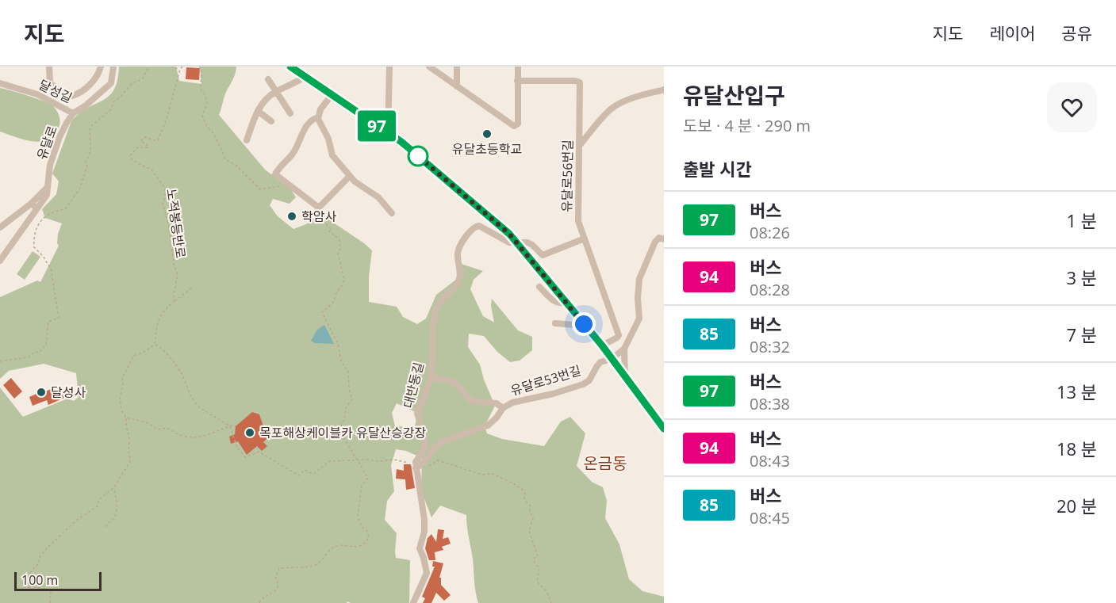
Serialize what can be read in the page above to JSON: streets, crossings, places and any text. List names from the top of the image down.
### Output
{
  "streets": {
    "street": [
      "달성길",
      "유달로",
      "유달로56번길",
      "유달로53번길",
      "대반동길"
    ],
    "path": ["노적봉등반로"]
  },
  "crossings": [
    ["달성길", "유달로"],
    ["유달로53번길", "대반동길"]
  ],
  "districts": ["온금동"],
  "places": [
    "유달초등학교",
    "학암사",
    "달성사",
    "목포해상케이블카 유달산승강장"
  ],
  "lines": ["bus line 97"],
  "scale_bar": "100 m",
  "page": {
    "header": "지도",
    "nav": ["지도", "레이어", "공유"],
    "on_map": "97",
    "heading": [
      ["유달산입구", "도보 · 4 분 · 290 m"],
      "출발 시간"
    ],
    "list": [
      {
        "mark": "97",
        "name": "버스",
        "note": "08:26",
        "value": "1 분"
      },
      {
        "mark": "94",
        "name": "버스",
        "note": "08:28",
        "value": "3 분"
      },
      {
        "mark": "85",
        "name": "버스",
        "note": "08:32",
        "value": "7 분"
      },
      {
        "mark": "97",
        "name": "버스",
        "note": "08:38",
        "value": "13 분"
      },
      {
        "mark": "94",
        "name": "버스",
        "note": "08:43",
        "value": "18 분"
      },
      {
        "mark": "85",
        "name": "버스",
        "note": "08:45",
        "value": "20 분"
      }
    ],
    "scale": "100 m"
  }
}
